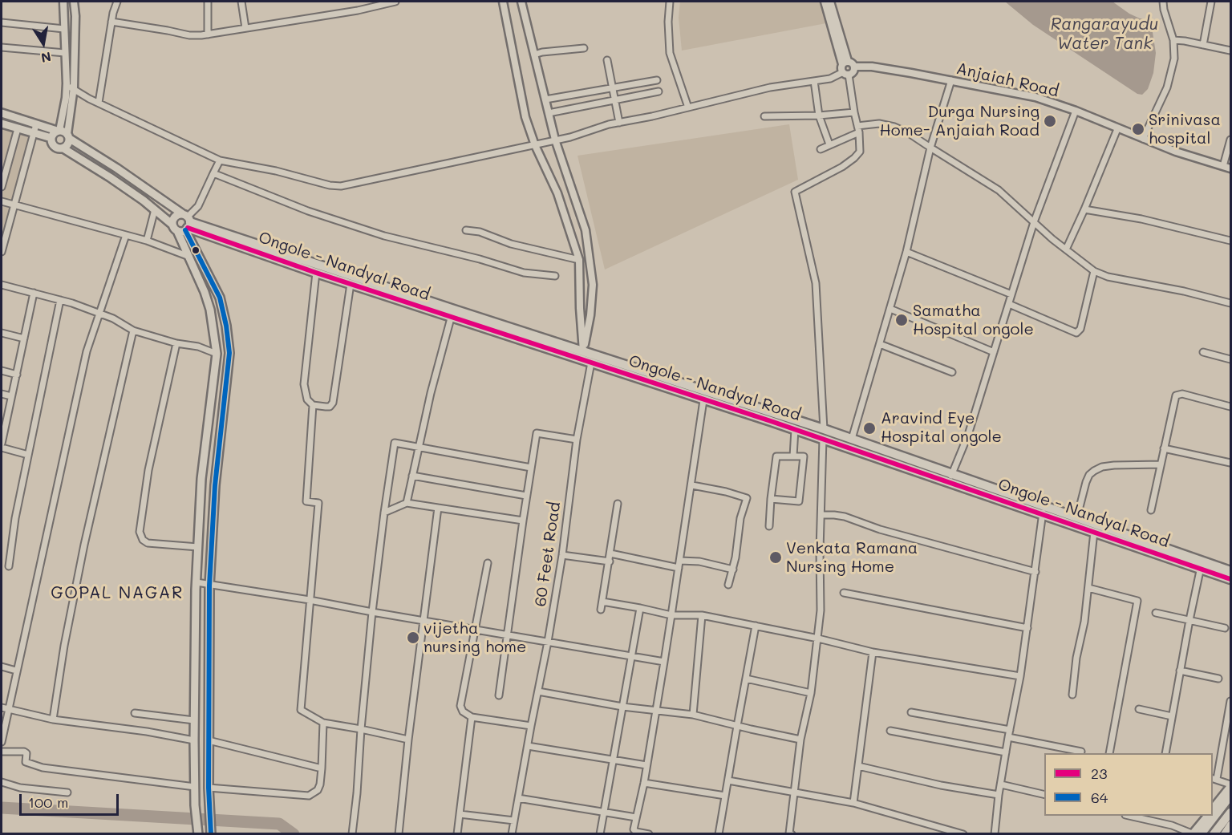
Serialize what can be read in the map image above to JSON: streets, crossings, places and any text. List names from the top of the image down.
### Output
{
  "streets": {
    "main road": ["Ongole - Nandyal Road"],
    "street": ["Anjaiah Road", "60 Feet Road"]
  },
  "crossings": [
    ["Ongole - Nandyal Road", "60 Feet Road"]
  ],
  "districts": ["GOPAL NAGAR"],
  "water": ["Rangarayudu Water Tank"],
  "places": [
    "Durga Nursing Home- Anjaiah Road",
    "Srinivasa hospital",
    "Samatha Hospital ongole",
    "Aravind Eye Hospital ongole",
    "Venkata Ramana Nursing Home",
    "vijetha nursing home"
  ],
  "lines": ["transit line 23", "transit line 64"],
  "legend": ["23", "64"],
  "scale_bar": "100 m",
  "north": "bottom"
}
